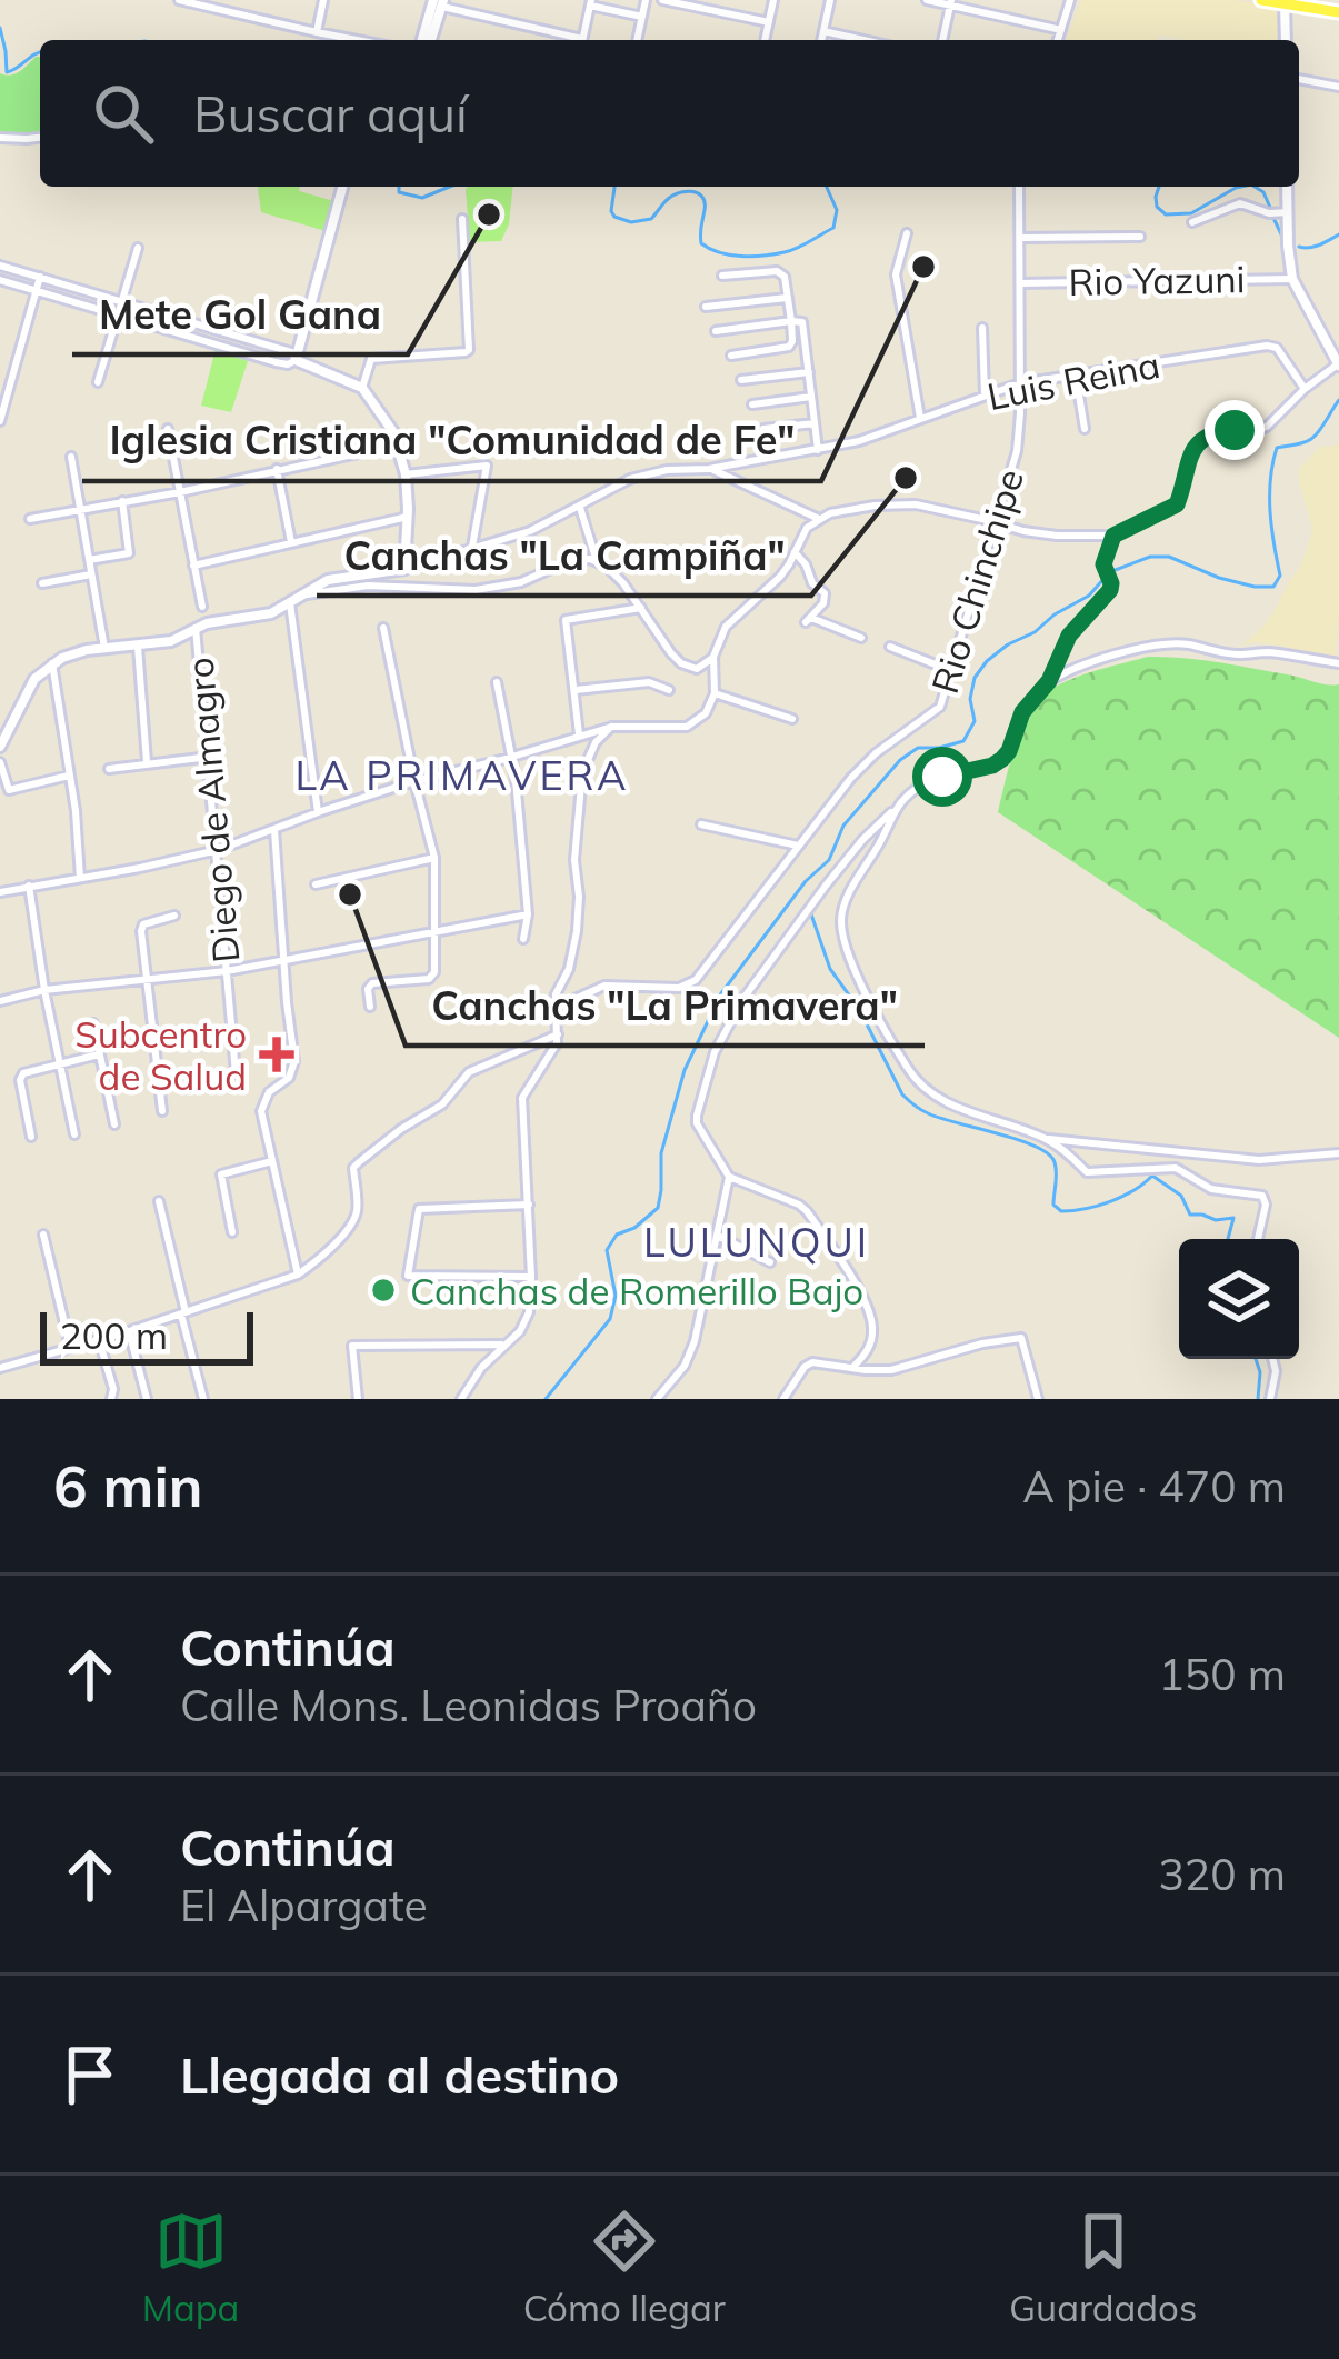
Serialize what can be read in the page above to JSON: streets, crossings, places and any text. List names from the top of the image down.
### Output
{
  "streets": {
    "street": [
      "Rio Yazuni",
      "Luis Reina",
      "Rio Chinchipe",
      "Diego de Almagro"
    ]
  },
  "crossings": [
    ["Rio Yazuni", "Rio Chinchipe"],
    ["Luis Reina", "Rio Chinchipe"]
  ],
  "districts": ["LA PRIMAVERA", "LULUNQUI"],
  "places": {
    "other": [
      "Mete Gol Gana",
      "Iglesia Cristiana \"Comunidad de Fe\"",
      "Canchas \"La Campiña\"",
      "Canchas \"La Primavera\"",
      "Canchas de Romerillo Bajo"
    ],
    "health": ["Subcentro de Salud"]
  },
  "scale_bar": "200 m",
  "page": {
    "search": "Buscar aquí",
    "scale": "200 m",
    "heading": ["6 min", "A pie · 470 m"],
    "list": [
      ["Continúa", "Calle Mons. Leonidas Proaño", "150 m"],
      ["Continúa", "El Alpargate", "320 m"],
      "Llegada al destino"
    ],
    "nav": ["Mapa", "Cómo llegar", "Guardados"]
  }
}
